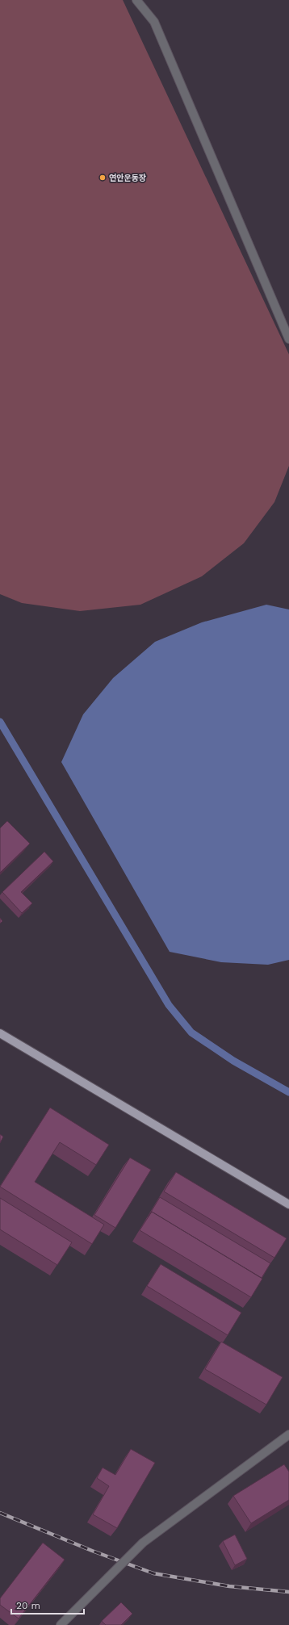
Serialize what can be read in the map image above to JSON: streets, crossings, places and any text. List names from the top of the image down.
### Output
{
  "places": ["연안운동장"],
  "scale_bar": "20 m"
}
